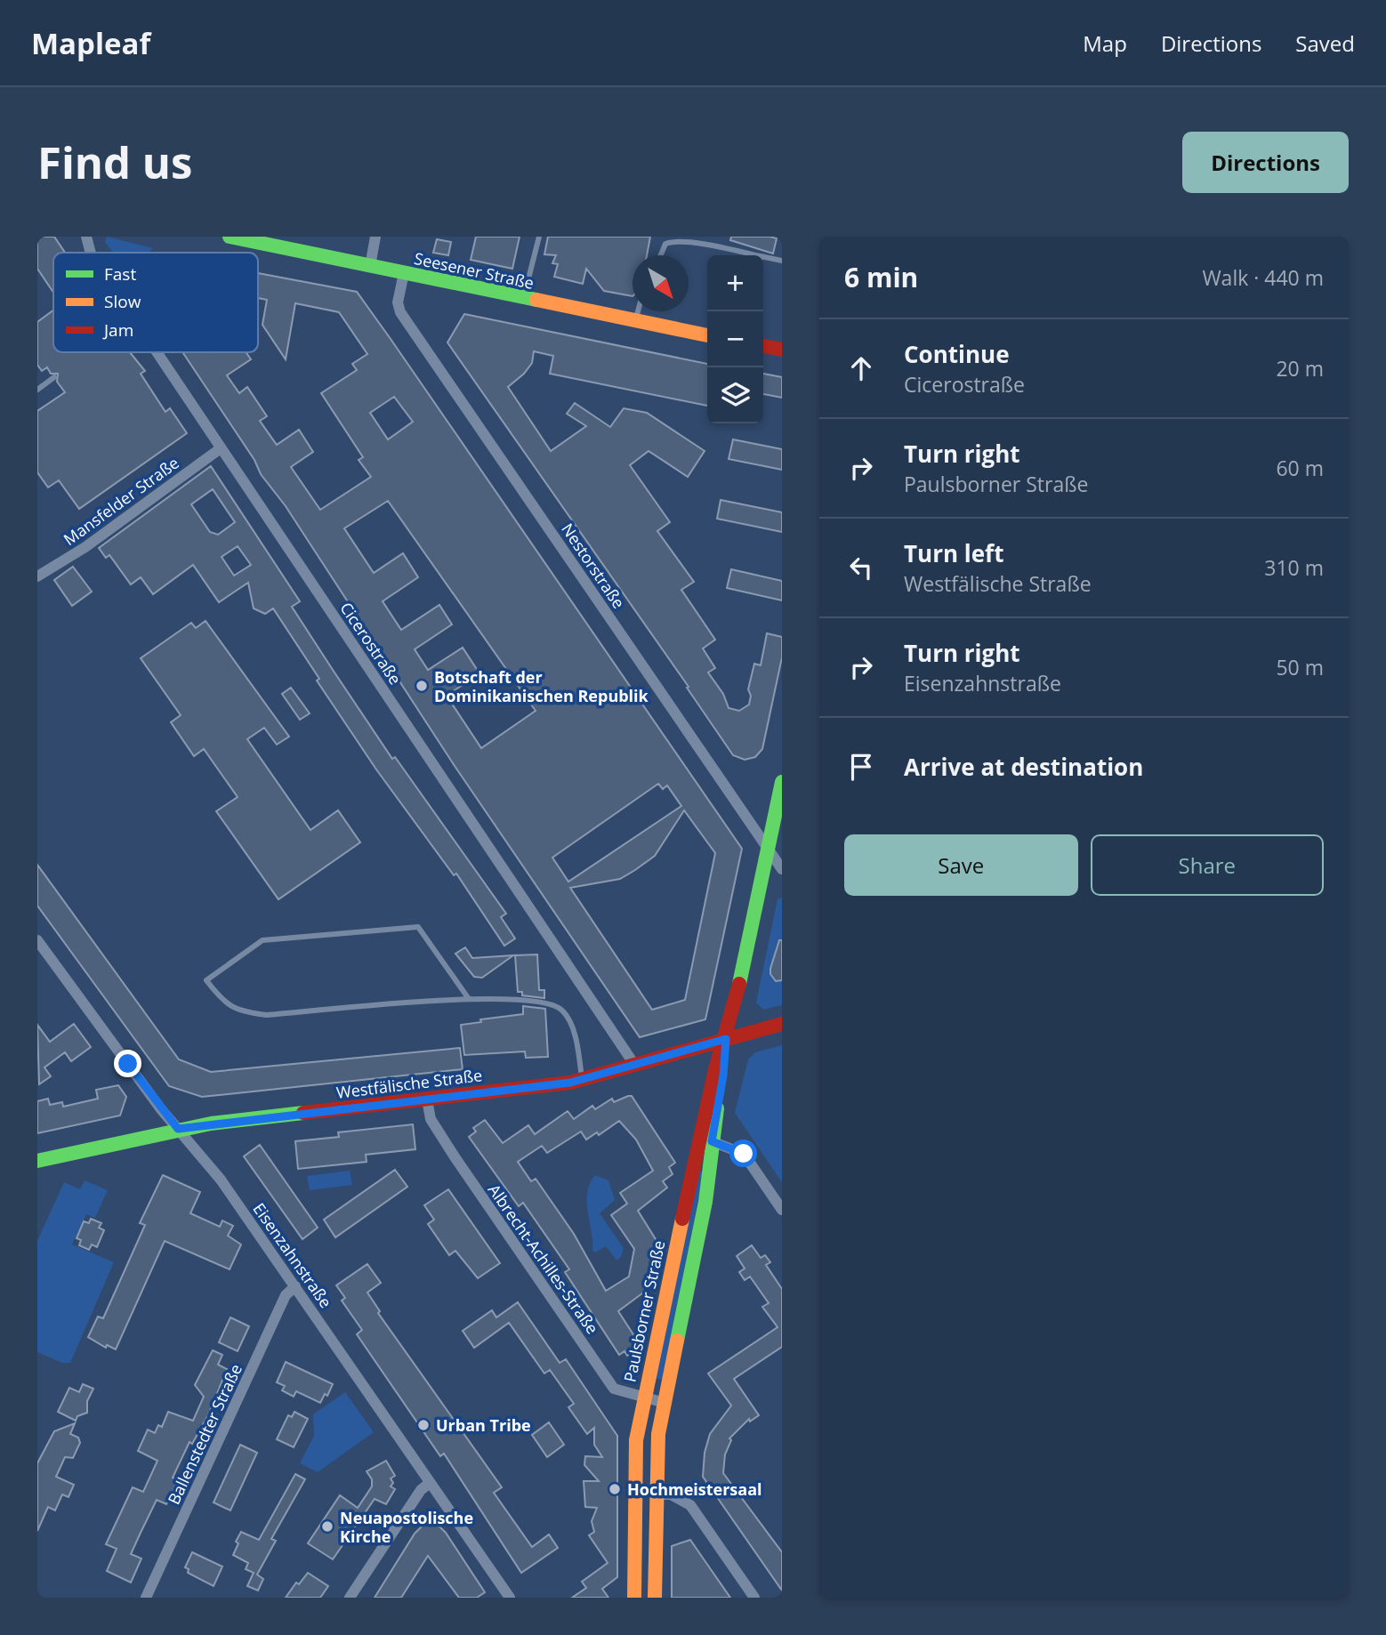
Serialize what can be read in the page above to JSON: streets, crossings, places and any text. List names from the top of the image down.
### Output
{
  "streets": {
    "street": [
      "Seesener Straße",
      "Mansfelder Straße",
      "Nestorstraße",
      "Cicerostraße",
      "Westfälische Straße",
      "Eisenzahnstraße",
      "Albrecht-Achilles-Straße",
      "Paulsborner Straße",
      "Ballenstedter Straße"
    ]
  },
  "crossings": [
    ["Seesener Straße", "Nestorstraße"],
    ["Mansfelder Straße", "Cicerostraße"],
    ["Nestorstraße", "Paulsborner Straße"],
    ["Cicerostraße", "Westfälische Straße"],
    ["Westfälische Straße", "Eisenzahnstraße"],
    ["Westfälische Straße", "Albrecht-Achilles-Straße"],
    ["Westfälische Straße", "Paulsborner Straße"],
    ["Eisenzahnstraße", "Ballenstedter Straße"],
    ["Albrecht-Achilles-Straße", "Paulsborner Straße"]
  ],
  "places": [
    "Botschaft der Dominikanischen Republik",
    "Urban Tribe",
    "Hochmeistersaal",
    "Neuapostolische Kirche"
  ],
  "legend": ["Fast", "Slow", "Jam"],
  "north": "bottom right",
  "page": {
    "header": "Mapleaf",
    "nav": ["Map", "Directions", "Saved"],
    "buttons": [
      "Directions",
      ["Save", "Share"]
    ],
    "title": "Find us",
    "heading": ["6 min", "Walk · 440 m"],
    "map_buttons": ["+", "−"],
    "list": [
      ["Continue", "Cicerostraße", "20 m"],
      ["Turn right", "Paulsborner Straße", "60 m"],
      ["Turn left", "Westfälische Straße", "310 m"],
      ["Turn right", "Eisenzahnstraße", "50 m"],
      "Arrive at destination"
    ]
  }
}
